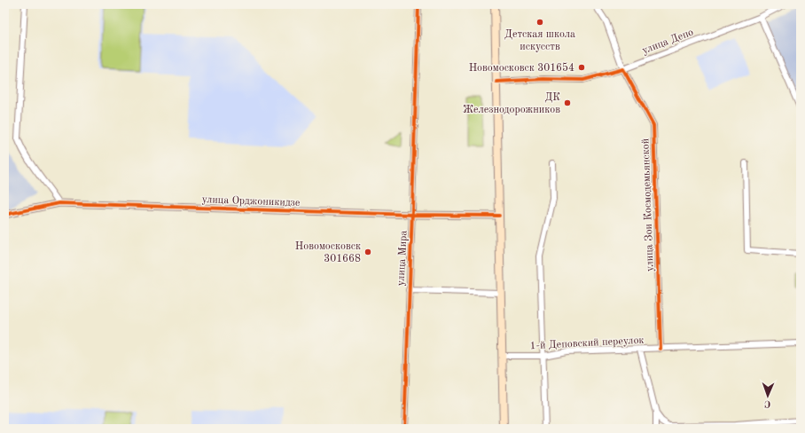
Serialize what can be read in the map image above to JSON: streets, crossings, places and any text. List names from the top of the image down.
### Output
{
  "streets": {
    "street": [
      "улица Депо",
      "улица Орджоникидзе",
      "улица Зои Космодемьянской",
      "улица Мира",
      "1-й Деповский переулок"
    ]
  },
  "crossings": [
    ["улица Депо", "улица Зои Космодемьянской"],
    ["улица Орджоникидзе", "улица Мира"],
    ["улица Зои Космодемьянской", "1-й Деповский переулок"]
  ],
  "places": [
    "Детская школа искусств",
    "Новомосковск 301654",
    "ДК Железнодорожников",
    "Новомосковск 301668"
  ],
  "north": "bottom"
}
